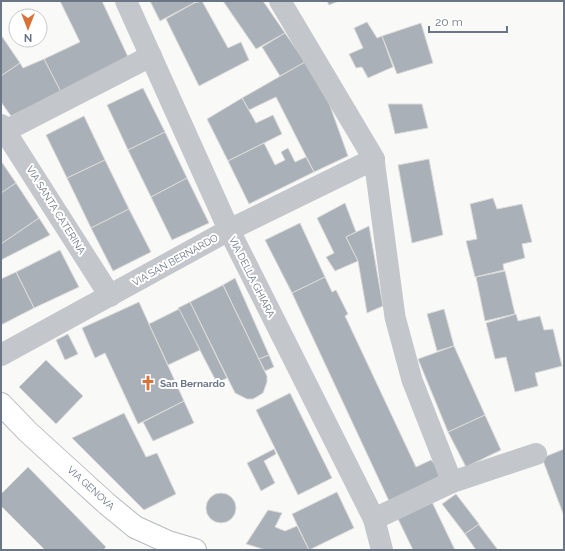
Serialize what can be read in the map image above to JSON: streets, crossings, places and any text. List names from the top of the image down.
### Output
{
  "streets": {
    "main road": ["VIA GENOVA"],
    "street": ["VIA SANTA CATERINA", "VIA SAN BERNARDO", "VIA DELLA GHIARA"]
  },
  "crossings": [
    ["VIA SANTA CATERINA", "VIA SAN BERNARDO"],
    ["VIA SAN BERNARDO", "VIA DELLA GHIARA"]
  ],
  "places": {
    "church": ["San Bernardo"]
  },
  "scale_bar": "20 m",
  "north": "bottom"
}
